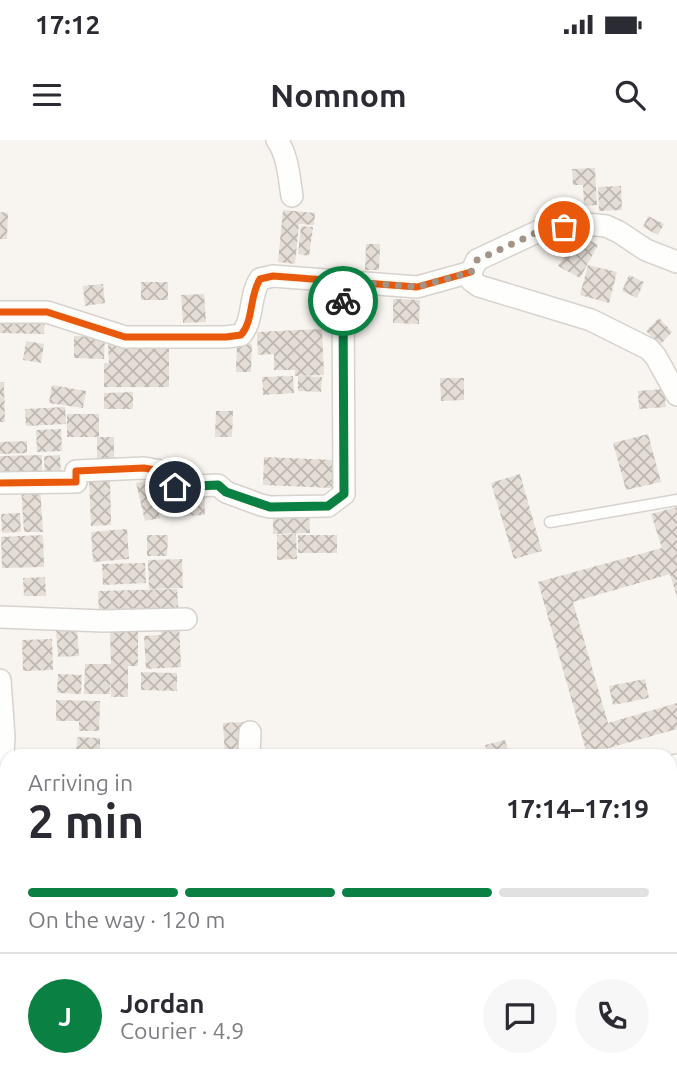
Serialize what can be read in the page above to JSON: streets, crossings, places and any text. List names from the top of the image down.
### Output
{
  "page": {
    "status": "17:12",
    "header": "Nomnom",
    "heading": ["2 min", "Arriving in", "17:14–17:19"],
    "panel": ["Jordan", "Courier · 4.9"],
    "bar": "On the way · 120 m",
    "round": "J"
  }
}
